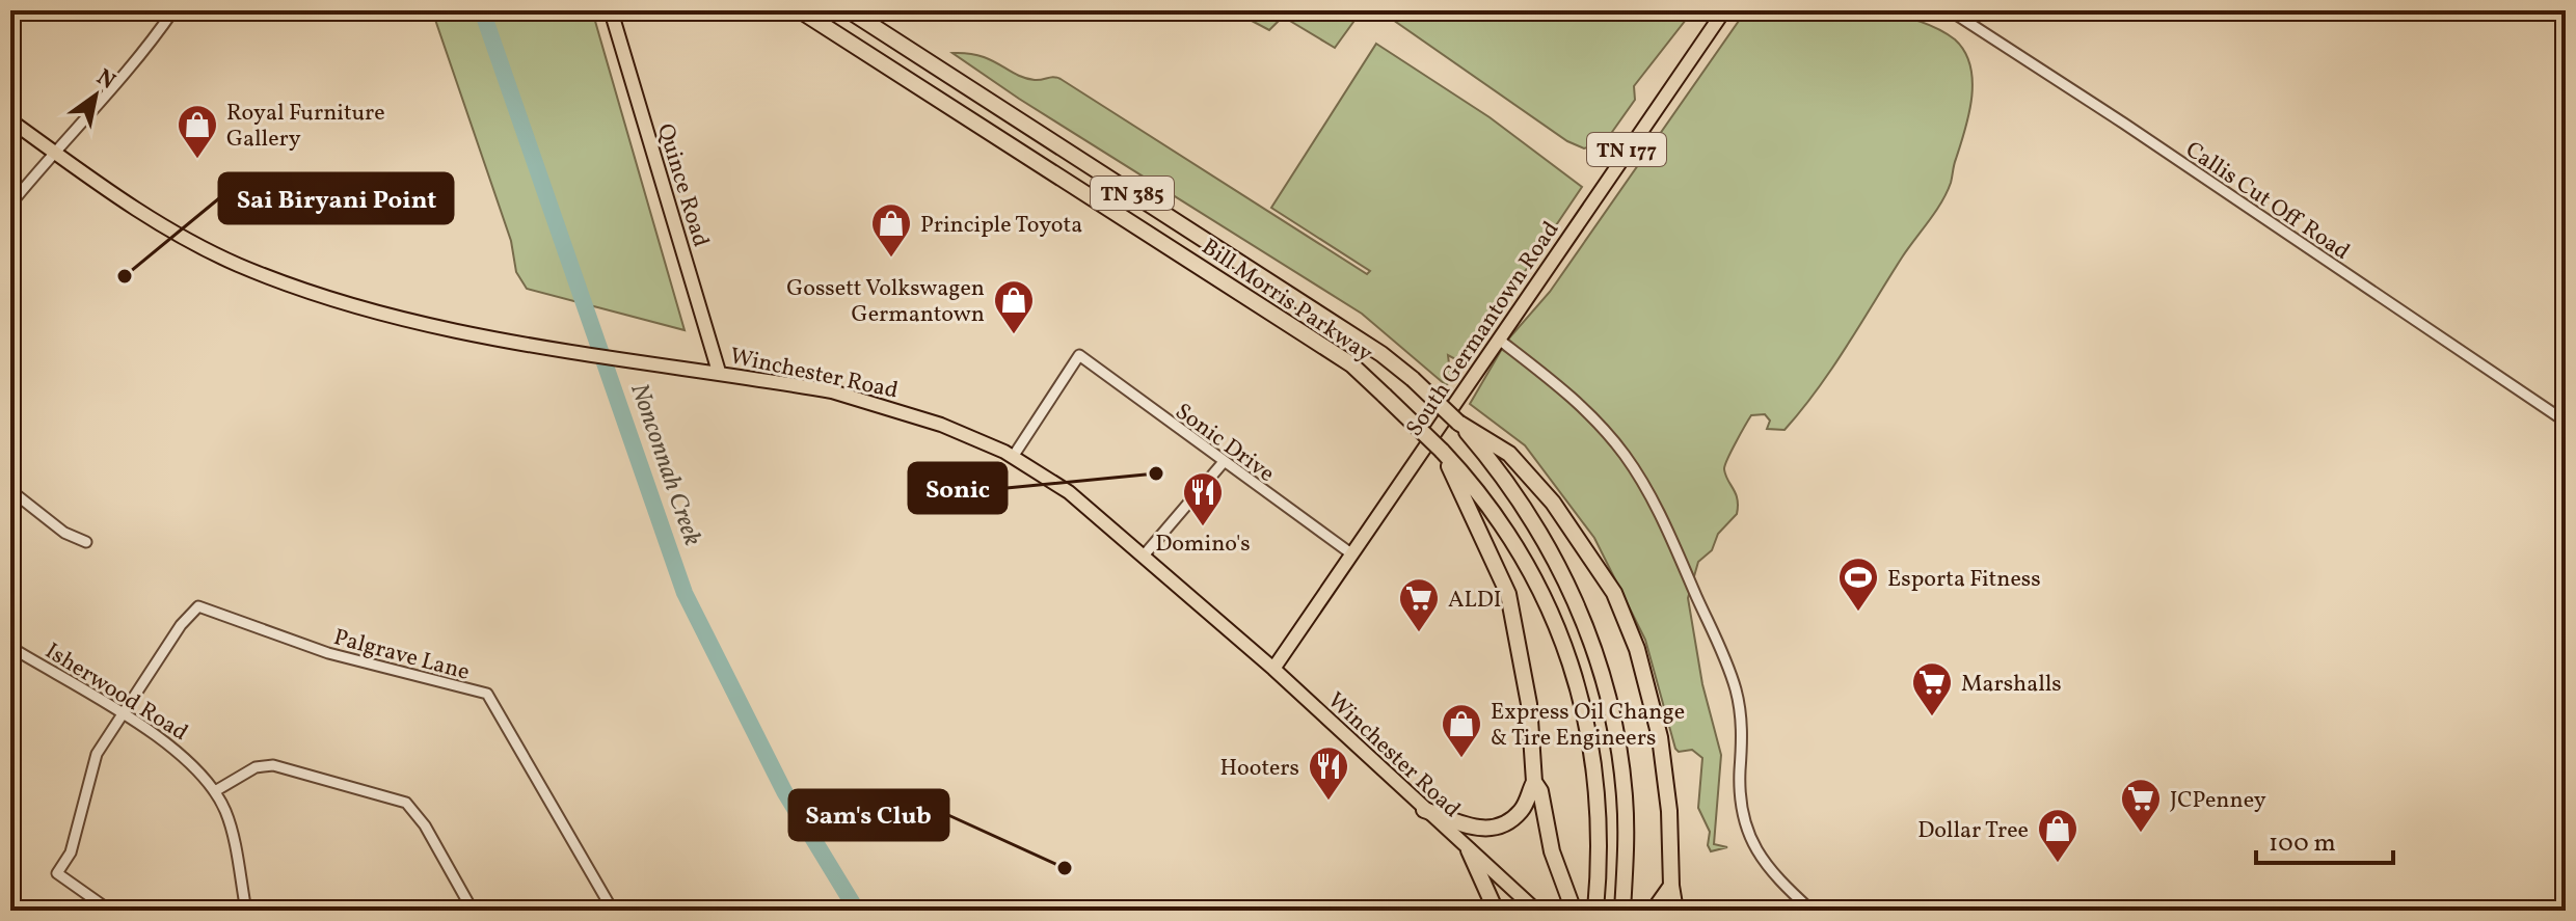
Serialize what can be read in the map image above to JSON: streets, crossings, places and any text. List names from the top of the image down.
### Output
{
  "streets": {
    "highway": ["TN 385", "Bill Morris Parkway"],
    "main road": [
      "TN 177",
      "Quince Road",
      "South Germantown Road",
      "Winchester Road"
    ],
    "street": [
      "Callis Cut Off Road",
      "Sonic Drive",
      "Palgrave Lane",
      "Isherwood Road"
    ]
  },
  "crossings": [
    ["Quince Road", "Winchester Road"],
    ["South Germantown Road", "Winchester Road"],
    ["South Germantown Road", "Sonic Drive"],
    ["Winchester Road", "Sonic Drive"],
    ["Palgrave Lane", "Isherwood Road"]
  ],
  "water": ["Nonconnah Creek"],
  "places": {
    "shop": [
      "Royal Furniture Gallery",
      "Principle Toyota",
      "Gossett Volkswagen Germantown",
      "Express Oil Change & Tire Engineers",
      "Dollar Tree"
    ],
    "other": ["Sai Biryani Point", "Sonic", "Sam's Club"],
    "restaurant": ["Domino's", "Hooters"],
    "sports": ["Esporta Fitness"],
    "supermarket": ["ALDI", "Marshalls", "JCPenney"]
  },
  "scale_bar": "100 m",
  "north": "top right"
}
